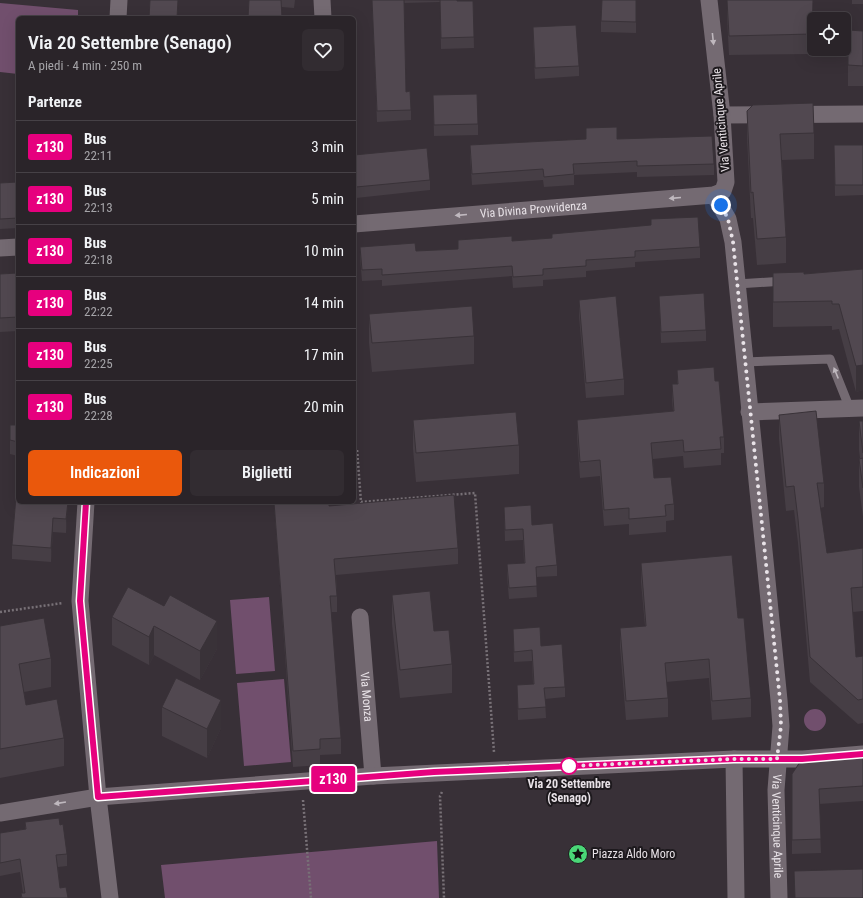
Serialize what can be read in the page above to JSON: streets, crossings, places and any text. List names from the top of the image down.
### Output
{
  "streets": {
    "street": ["Via Venticinque Aprile", "Via Divina Provvidenza", "Via Monza"]
  },
  "crossings": [
    ["Via Venticinque Aprile", "Via Divina Provvidenza"]
  ],
  "one_way": ["Via Divina Provvidenza"],
  "places": {
    "other": ["Via 20 Settembre (Senago)"],
    "place": ["Piazza Aldo Moro"]
  },
  "lines": ["bus line z130"],
  "page": {
    "on_map": "z130",
    "heading": [
      ["Via 20 Settembre (Senago)", "A piedi · 4 min · 250 m"],
      "Partenze"
    ],
    "list": [
      {
        "mark": "z130",
        "name": "Bus",
        "note": "22:11",
        "value": "3 min"
      },
      {
        "mark": "z130",
        "name": "Bus",
        "note": "22:13",
        "value": "5 min"
      },
      {
        "mark": "z130",
        "name": "Bus",
        "note": "22:18",
        "value": "10 min"
      },
      {
        "mark": "z130",
        "name": "Bus",
        "note": "22:22",
        "value": "14 min"
      },
      {
        "mark": "z130",
        "name": "Bus",
        "note": "22:25",
        "value": "17 min"
      },
      {
        "mark": "z130",
        "name": "Bus",
        "note": "22:28",
        "value": "20 min"
      }
    ],
    "buttons": ["Indicazioni", "Biglietti"]
  }
}
